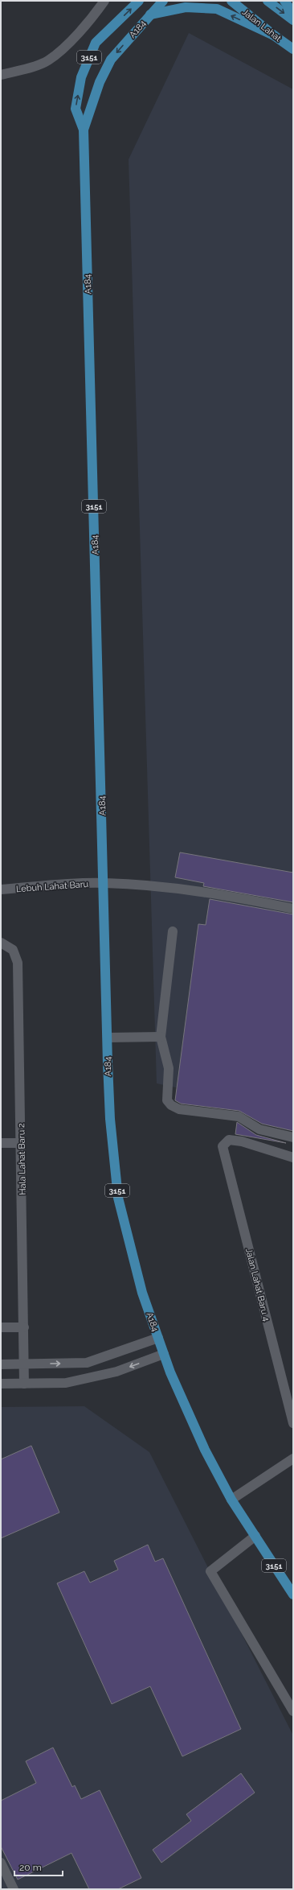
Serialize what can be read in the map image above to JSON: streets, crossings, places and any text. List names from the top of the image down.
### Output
{
  "streets": {
    "main road": ["Jalan Lahat", "A184", "3151"],
    "street": ["Lebuh Lahat Baru", "Hala Lahat Baru 2", "Jalan Lahat Baru 4"]
  },
  "crossings": [
    ["A184", "3151"],
    ["A184", "Lebuh Lahat Baru"]
  ],
  "scale_bar": "20 m"
}
